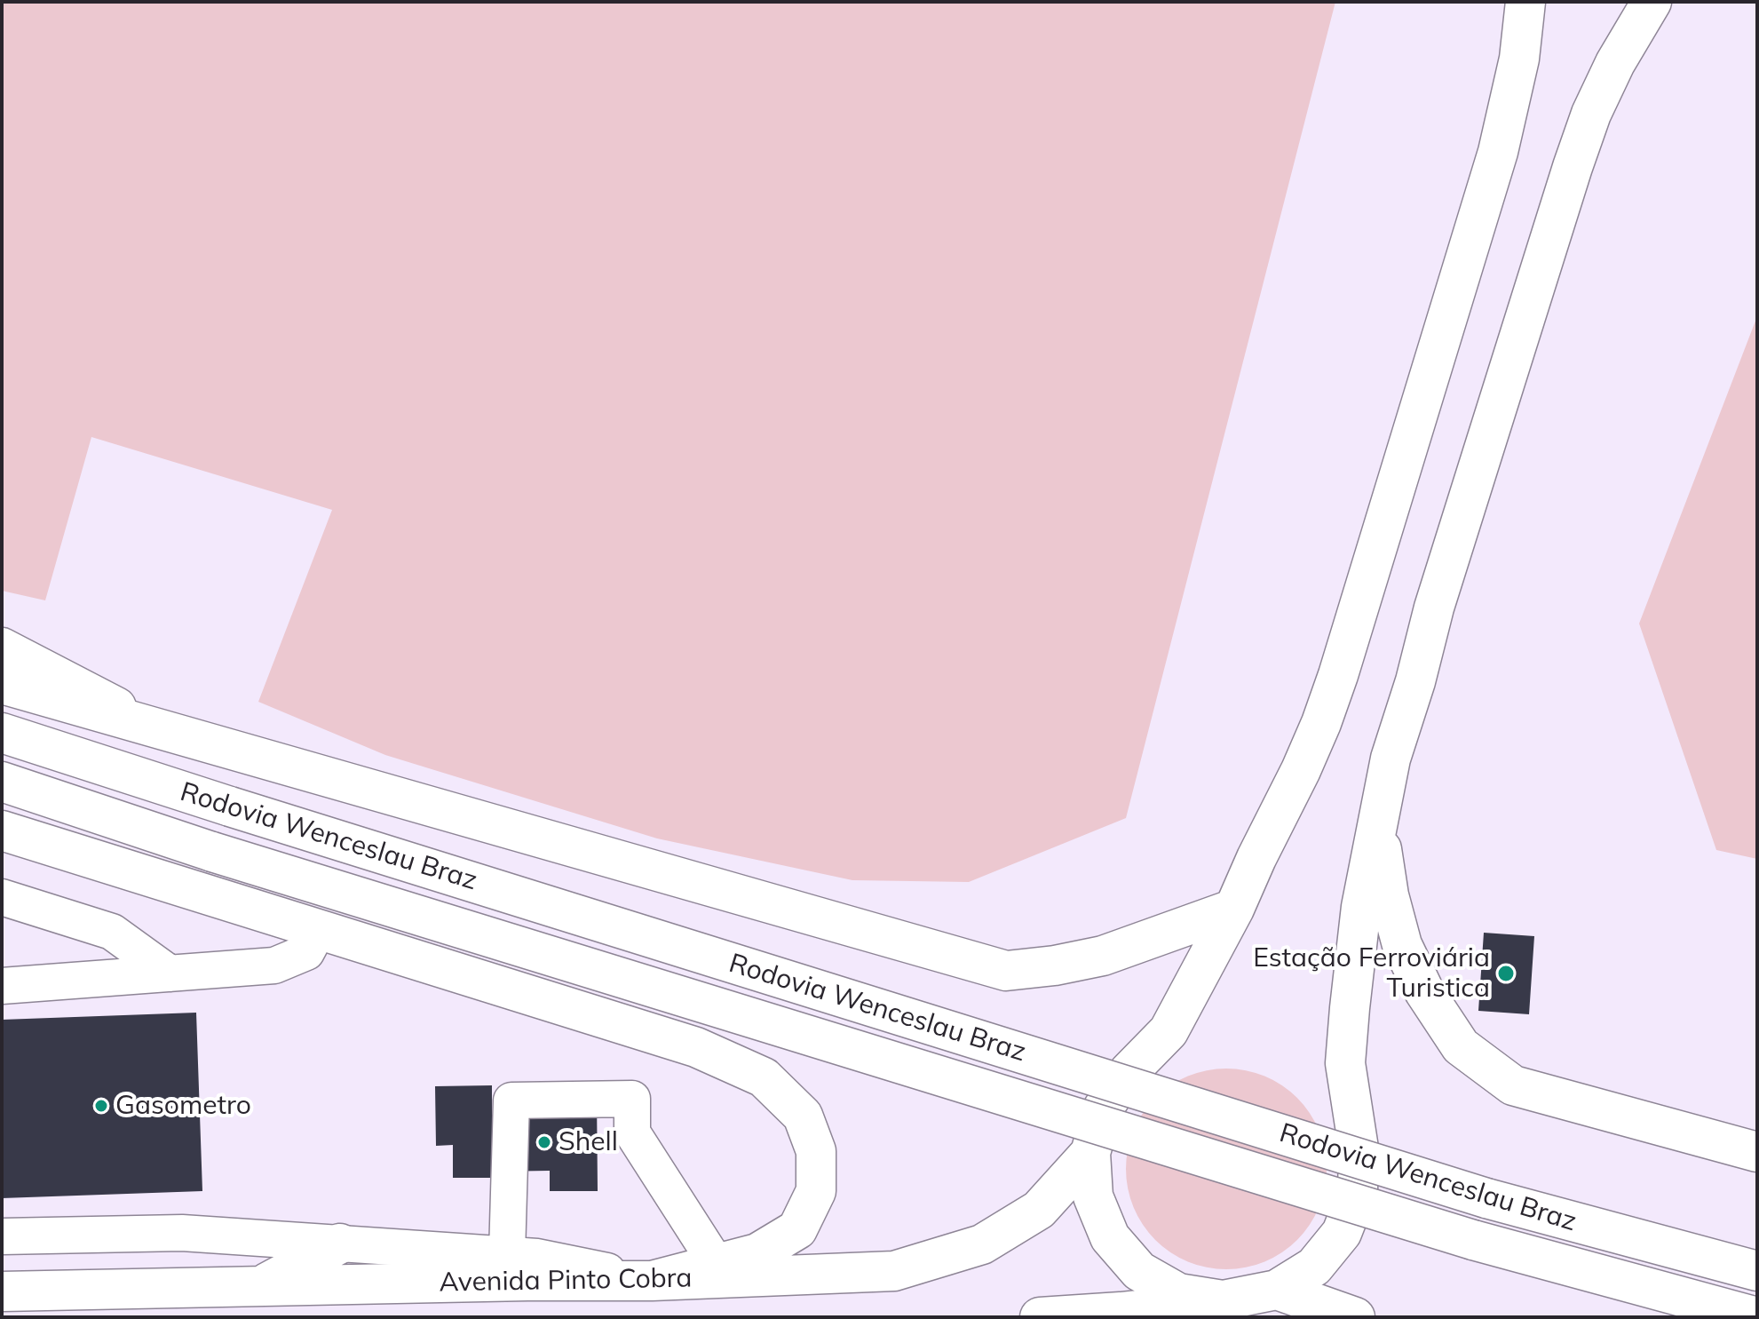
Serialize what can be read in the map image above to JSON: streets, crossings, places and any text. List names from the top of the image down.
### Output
{
  "streets": {
    "main road": ["Rodovia Wenceslau Braz", "Avenida Pinto Cobra"]
  },
  "places": ["Estação Ferroviária Turistica", "Gasometro", "Shell"]
}
